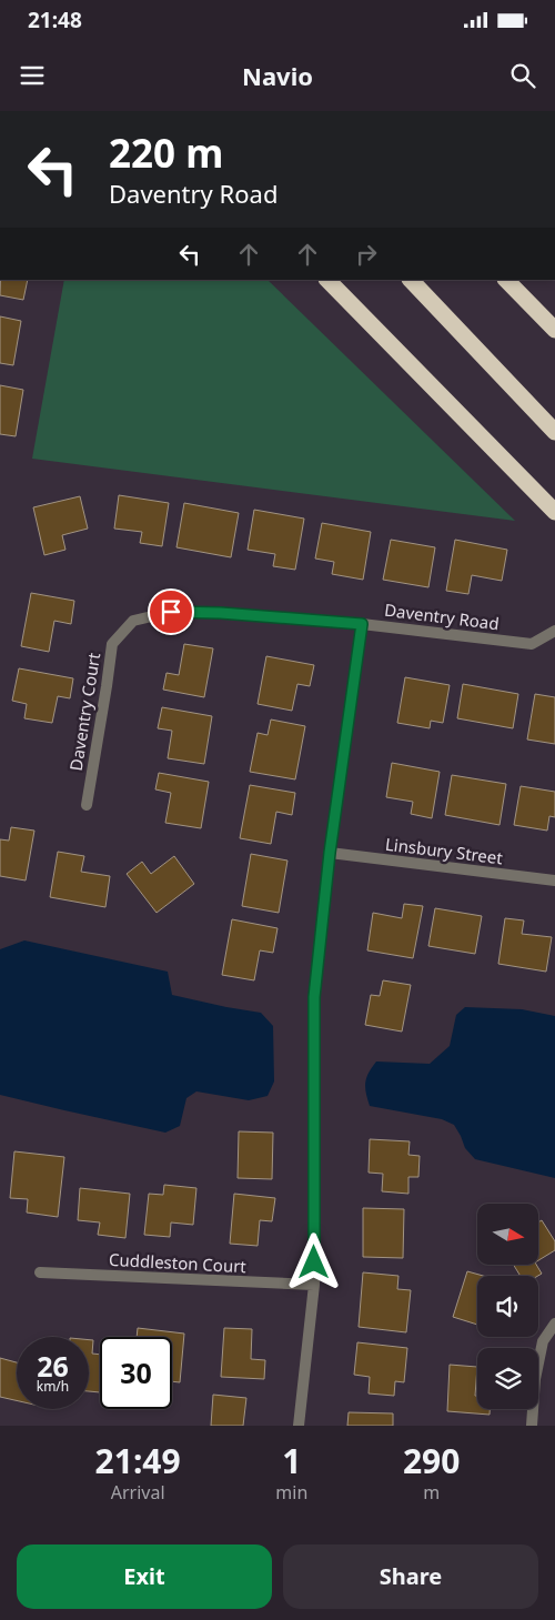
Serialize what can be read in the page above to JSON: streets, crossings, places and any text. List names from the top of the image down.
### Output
{
  "streets": {
    "street": [
      "Daventry Road",
      "Daventry Court",
      "Linsbury Street",
      "Cuddleston Court"
    ]
  },
  "crossings": [
    ["Daventry Road", "Daventry Court"]
  ],
  "north": "right",
  "page": {
    "status": "21:48",
    "header": "Navio",
    "turn": ["220 m", "Daventry Road"],
    "speed": "26 km/h",
    "limit": "30",
    "eta": [
      "21:49",
      "Arrival",
      "1",
      "min",
      "290",
      "m"
    ],
    "buttons": ["Exit", "Share"]
  }
}
